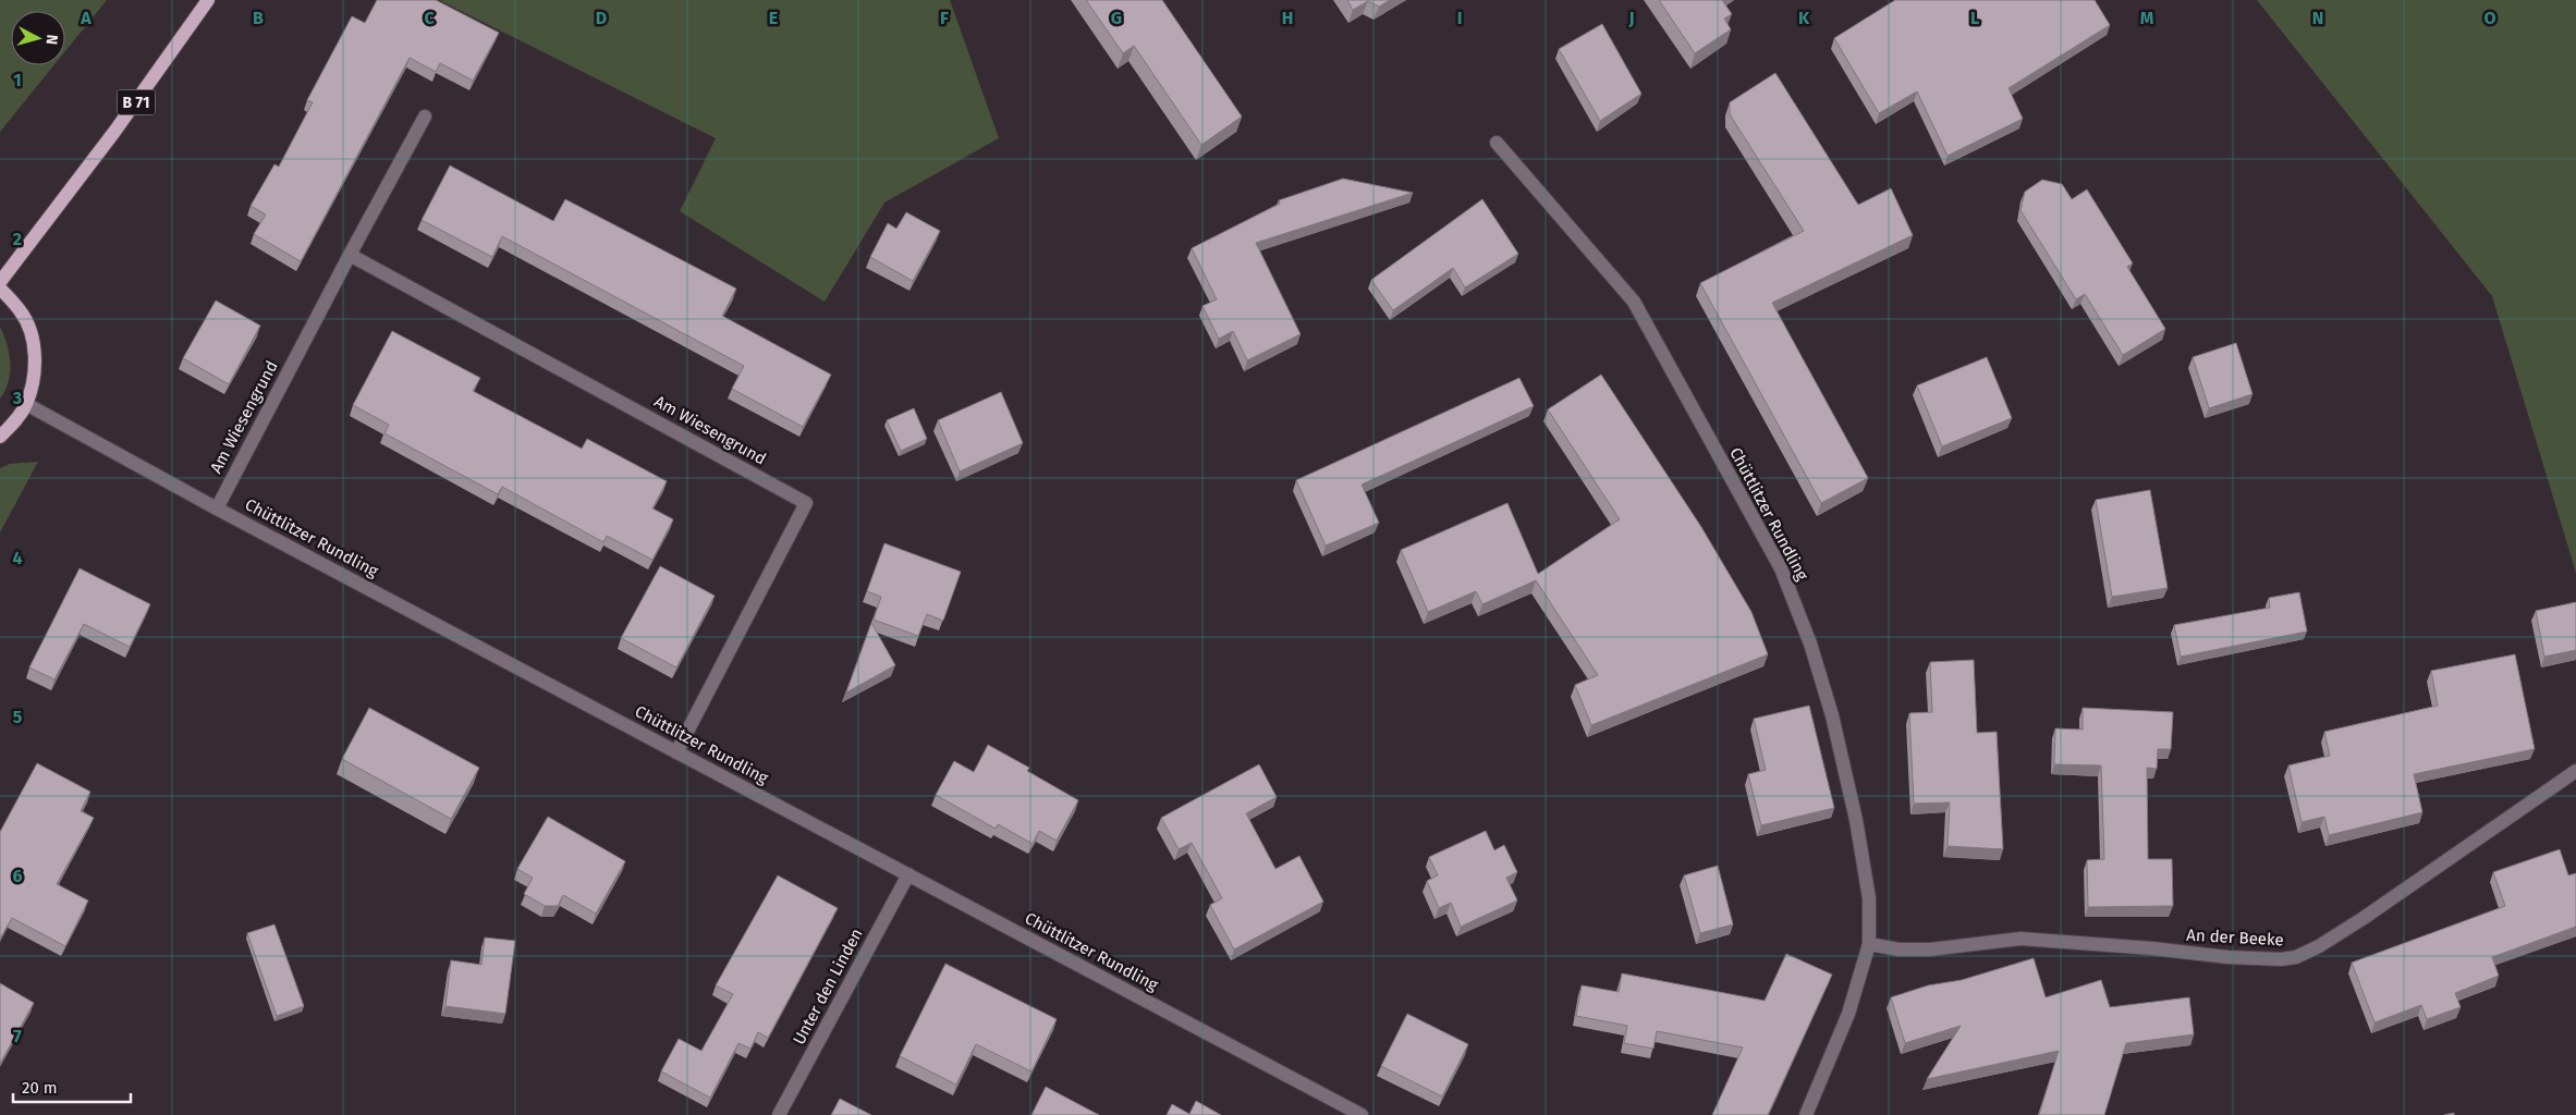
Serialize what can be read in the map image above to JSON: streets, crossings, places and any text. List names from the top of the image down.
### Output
{
  "streets": {
    "main road": ["B 71"],
    "street": [
      "Am Wiesengrund",
      "Chüttlitzer Rundling",
      "An der Beeke",
      "Unter den Linden"
    ]
  },
  "crossings": [
    ["Am Wiesengrund", "Chüttlitzer Rundling"],
    ["Chüttlitzer Rundling", "An der Beeke"],
    ["Chüttlitzer Rundling", "Unter den Linden"]
  ],
  "scale_bar": "20 m",
  "north": "right",
  "grid": {
    "columns": [
      "A",
      "B",
      "C",
      "D",
      "E",
      "F",
      "G",
      "H",
      "I",
      "J",
      "K",
      "L",
      "M",
      "N",
      "O"
    ],
    "rows": [
      "1",
      "2",
      "3",
      "4",
      "5",
      "6",
      "7"
    ]
  }
}
